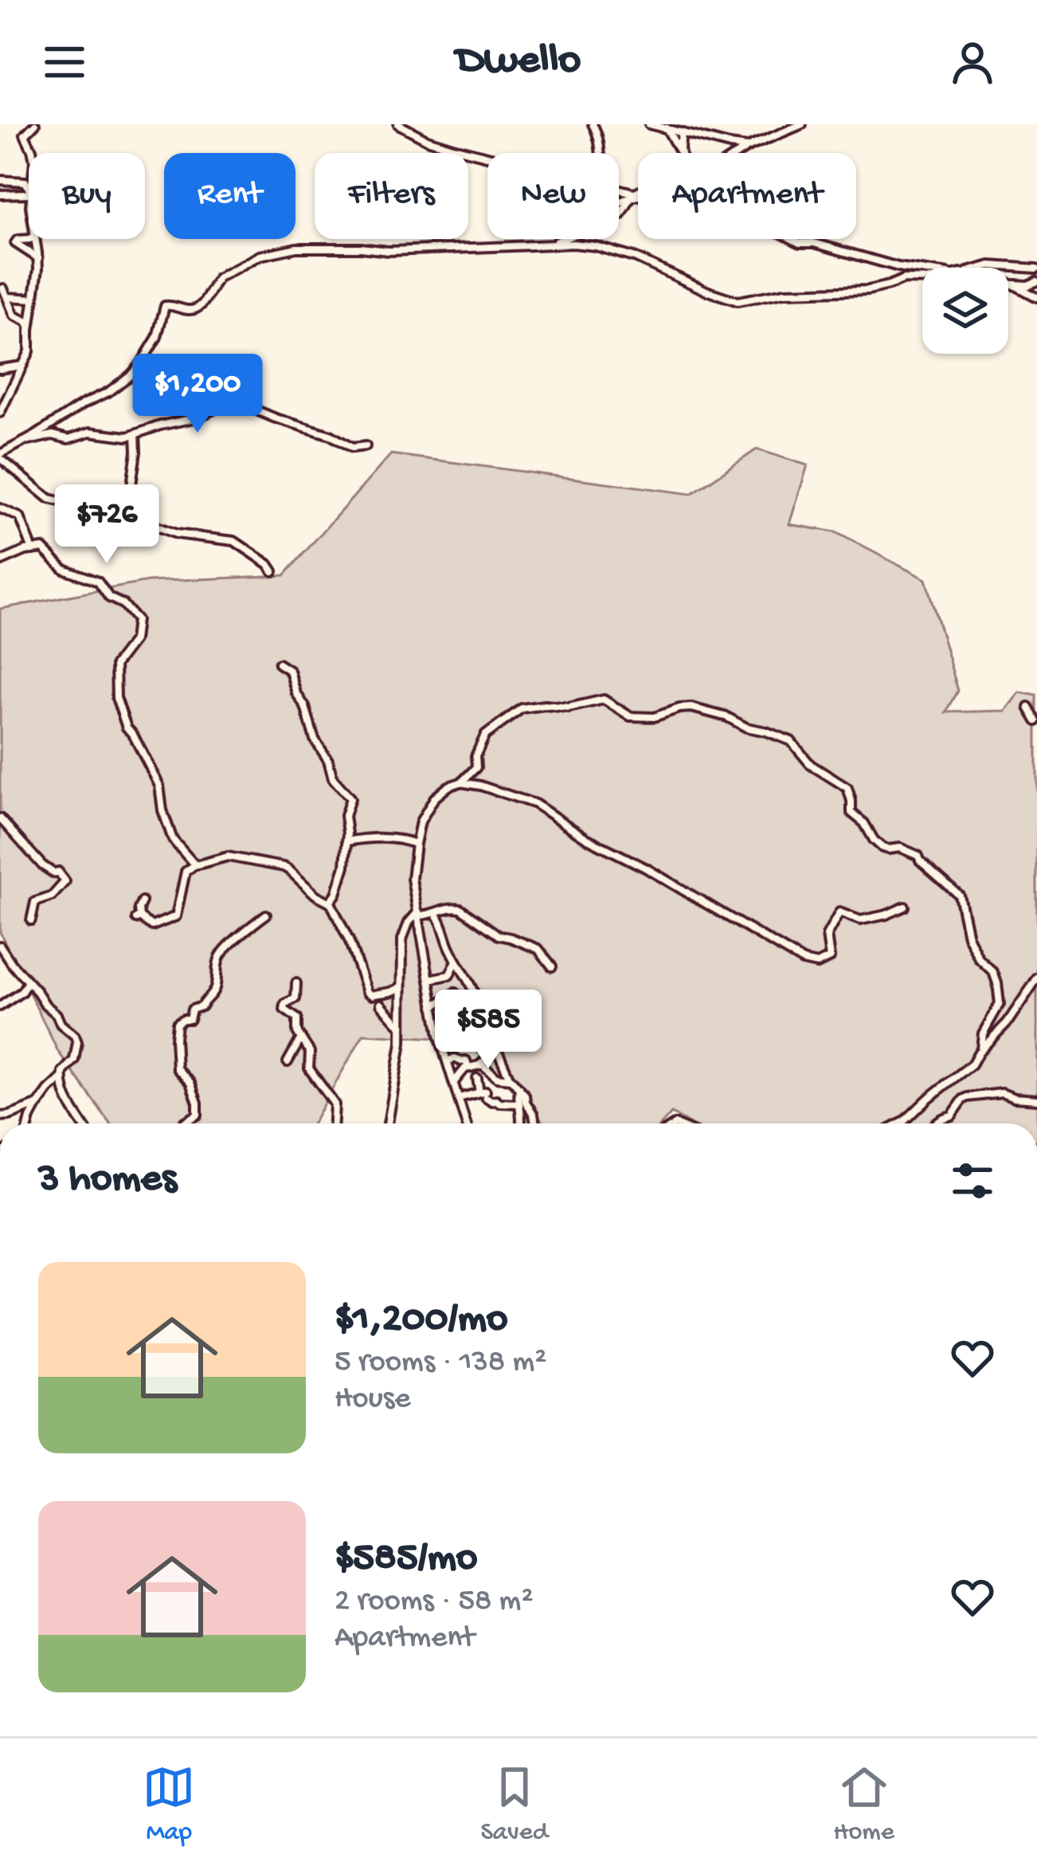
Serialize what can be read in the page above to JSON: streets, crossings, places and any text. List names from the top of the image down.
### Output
{
  "page": {
    "header": "Dwello",
    "chip": [
      "Buy",
      "Rent",
      "Filters",
      "New",
      "Apartment"
    ],
    "price": ["$1,200", "$726", "$585"],
    "heading": "3 homes",
    "list": [
      {
        "name": "$1,200/mo",
        "note": "5 rooms · 138 m² · House"
      },
      {
        "name": "$585/mo",
        "note": "2 rooms · 58 m² · Apartment"
      }
    ],
    "tabs": ["Map", "Saved", "Home"]
  }
}
